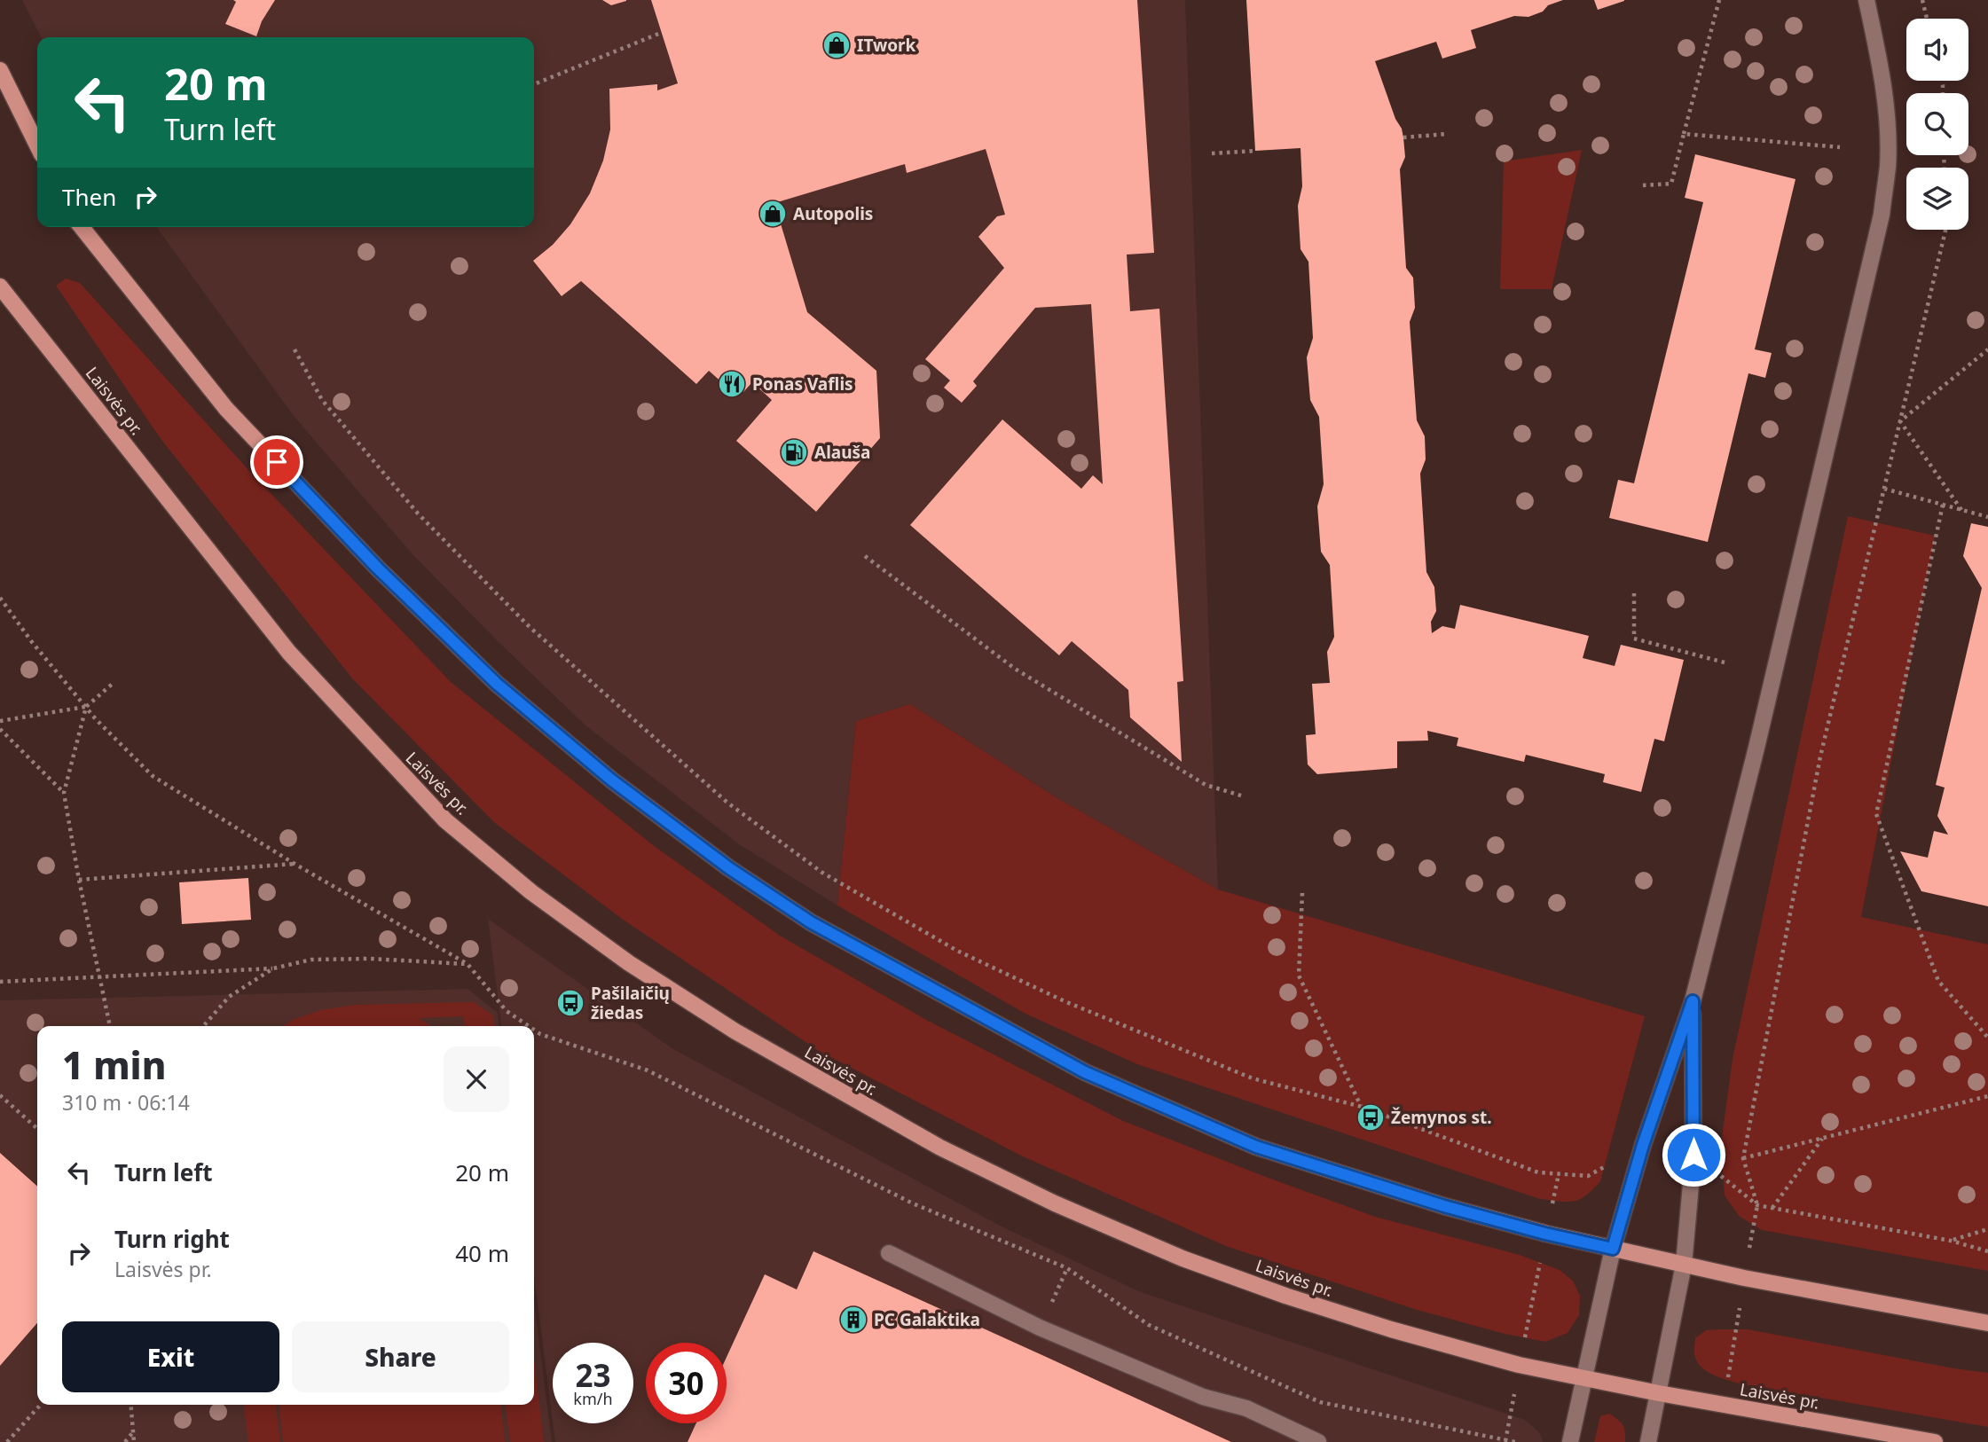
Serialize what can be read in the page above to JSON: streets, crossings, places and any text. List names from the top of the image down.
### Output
{
  "streets": {
    "main road": ["Laisvės pr."]
  },
  "places": {
    "shop": ["ITwork", "Autopolis"],
    "restaurant": ["Ponas Vaflis"],
    "fuel station": ["Alauša"],
    "bus stop": ["Pašilaičių žiedas", "Žemynos st."],
    "building": ["PC Galaktika"]
  },
  "page": {
    "turn": ["20 m", "Turn left"],
    "then": "Then",
    "heading": ["1 min", "310 m · 06:14"],
    "list": [
      {
        "name": "Turn left",
        "value": "20 m"
      },
      {
        "name": "Turn right",
        "note": "Laisvės pr.",
        "value": "40 m"
      }
    ],
    "buttons": ["Exit", "Share"],
    "speed": "23 km/h",
    "limit": "30"
  }
}
